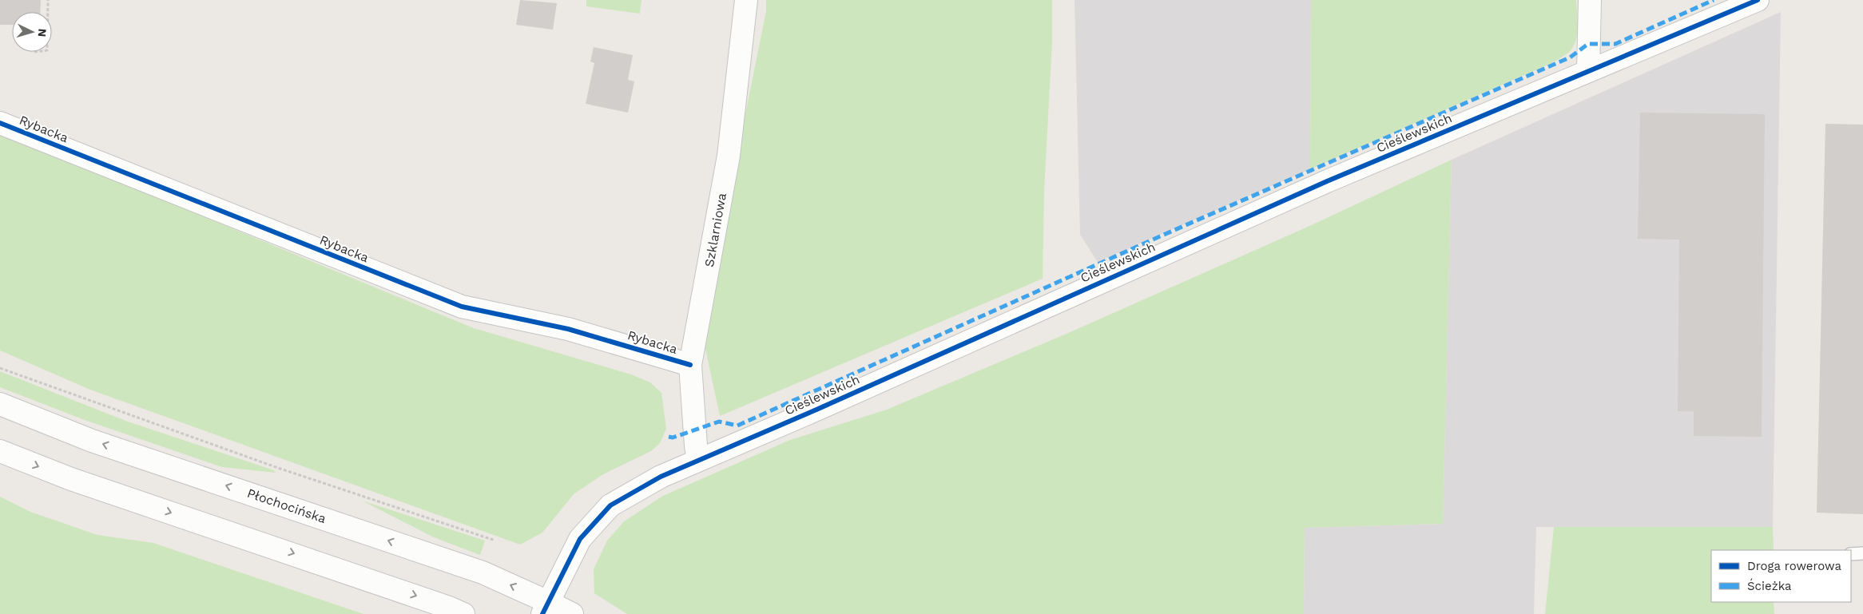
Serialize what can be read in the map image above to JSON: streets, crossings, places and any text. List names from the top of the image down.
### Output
{
  "streets": {
    "street": [
      "Rybacka",
      "Cieślewskich",
      "Szklarniowa",
      "Płochocińska"
    ]
  },
  "crossings": [
    ["Rybacka", "Szklarniowa"],
    ["Cieślewskich", "Szklarniowa"],
    ["Cieślewskich", "Płochocińska"]
  ],
  "legend": ["Droga rowerowa", "Ścieżka"],
  "north": "right"
}
